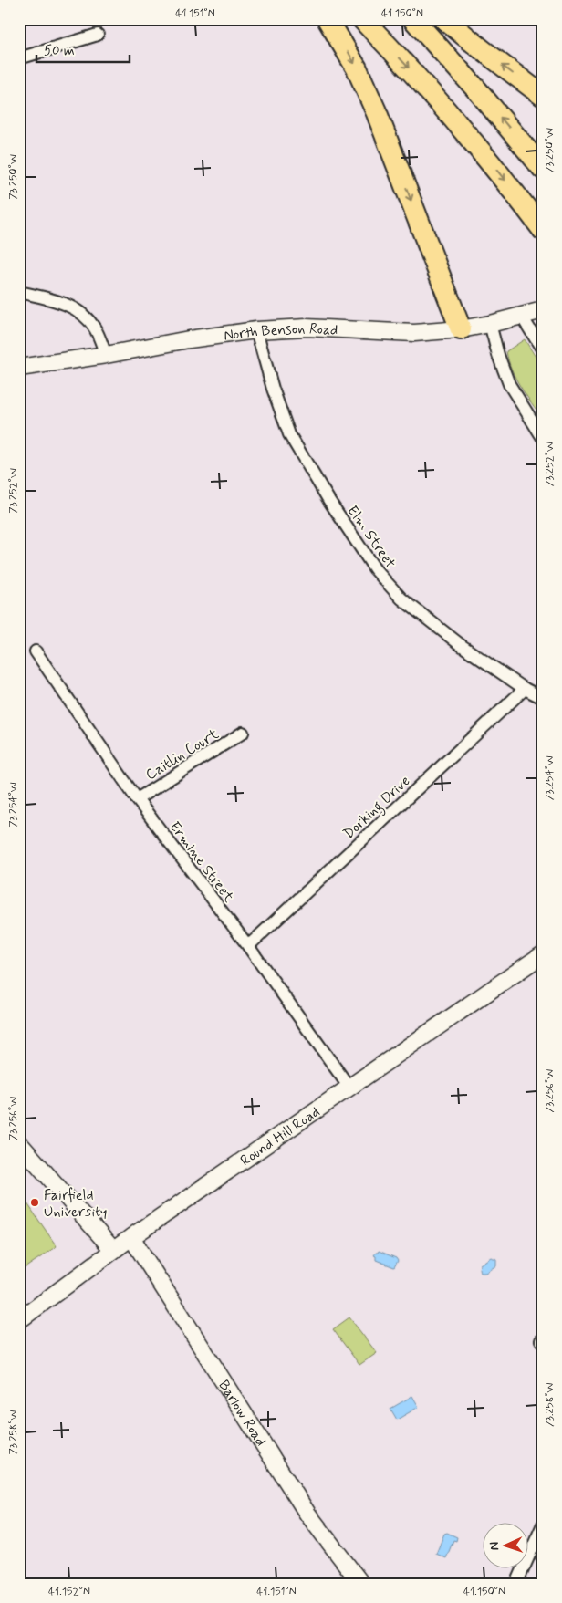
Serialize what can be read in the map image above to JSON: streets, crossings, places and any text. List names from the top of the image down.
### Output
{
  "streets": {
    "main road": ["North Benson Road", "Round Hill Road", "Barlow Road"],
    "street": [
      "Elm Street",
      "Caitlin Court",
      "Dorking Drive",
      "Ermine Street"
    ]
  },
  "crossings": [
    ["North Benson Road", "Elm Street"],
    ["Elm Street", "Dorking Drive"],
    ["Caitlin Court", "Ermine Street"],
    ["Dorking Drive", "Ermine Street"],
    ["Ermine Street", "Round Hill Road"],
    ["Round Hill Road", "Barlow Road"]
  ],
  "places": ["Fairfield University"],
  "scale_bar": "50 m",
  "north": "left",
  "coordinates": [
    "41.151°N",
    "41.150°N",
    "73.250°W",
    "73.252°W",
    "73.254°W",
    "73.256°W",
    "73.258°W",
    "41.152°N"
  ]
}
